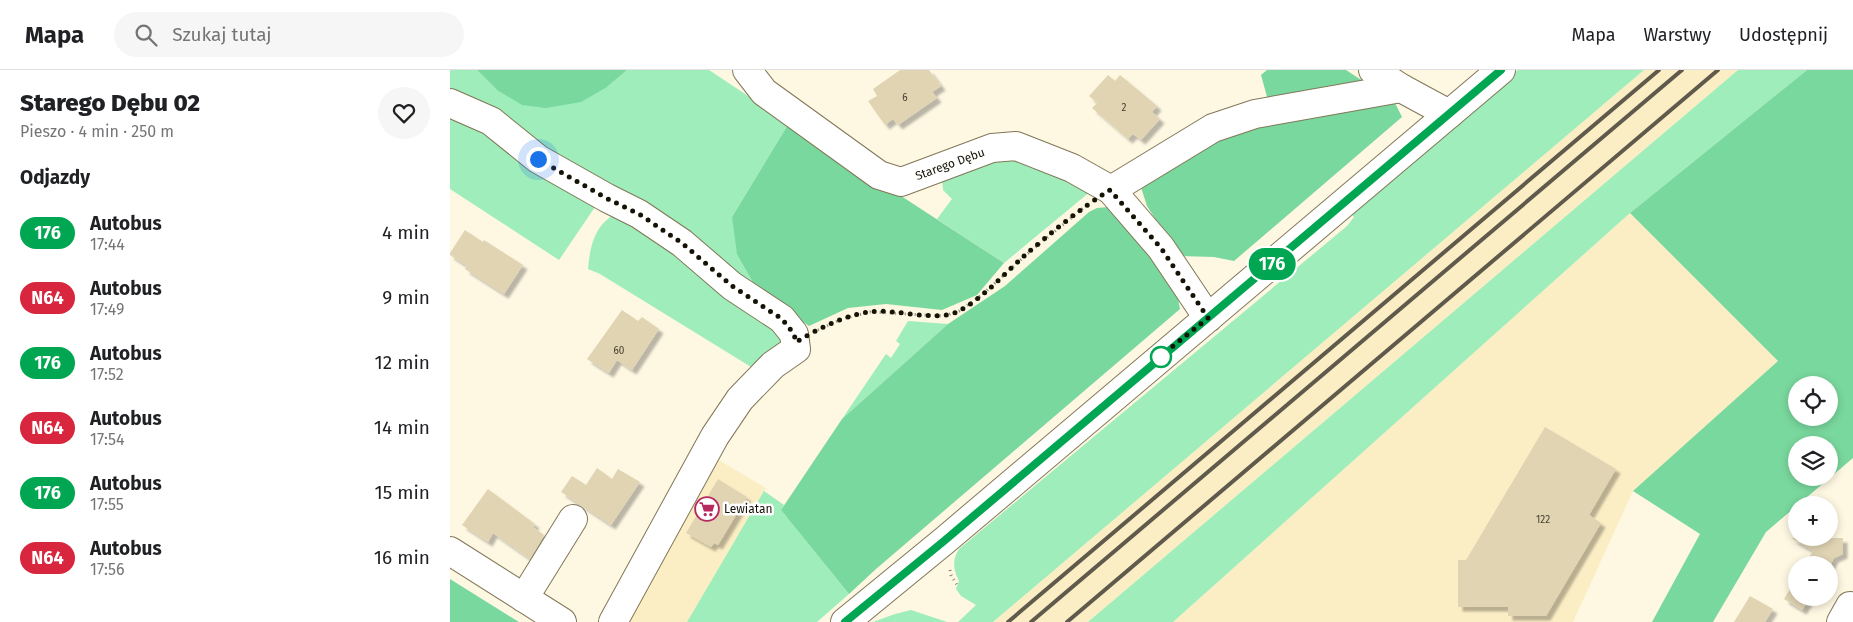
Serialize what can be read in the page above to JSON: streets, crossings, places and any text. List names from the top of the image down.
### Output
{
  "streets": {
    "street": ["Starego Dębu"]
  },
  "places": {
    "supermarket": ["Lewiatan"]
  },
  "lines": ["bus line 176"],
  "house_numbers": [
    "6",
    "2",
    "60",
    "122"
  ],
  "page": {
    "header": "Mapa",
    "search": "Szukaj tutaj",
    "nav": ["Mapa", "Warstwy", "Udostępnij"],
    "heading": [
      ["Starego Dębu 02", "Pieszo · 4 min · 250 m"],
      "Odjazdy"
    ],
    "on_map": "176",
    "list": [
      {
        "mark": "176",
        "name": "Autobus",
        "note": "17:44",
        "value": "4 min"
      },
      {
        "mark": "N64",
        "name": "Autobus",
        "note": "17:49",
        "value": "9 min"
      },
      {
        "mark": "176",
        "name": "Autobus",
        "note": "17:52",
        "value": "12 min"
      },
      {
        "mark": "N64",
        "name": "Autobus",
        "note": "17:54",
        "value": "14 min"
      },
      {
        "mark": "176",
        "name": "Autobus",
        "note": "17:55",
        "value": "15 min"
      },
      {
        "mark": "N64",
        "name": "Autobus",
        "note": "17:56",
        "value": "16 min"
      }
    ],
    "map_buttons": ["+", "−"]
  }
}
